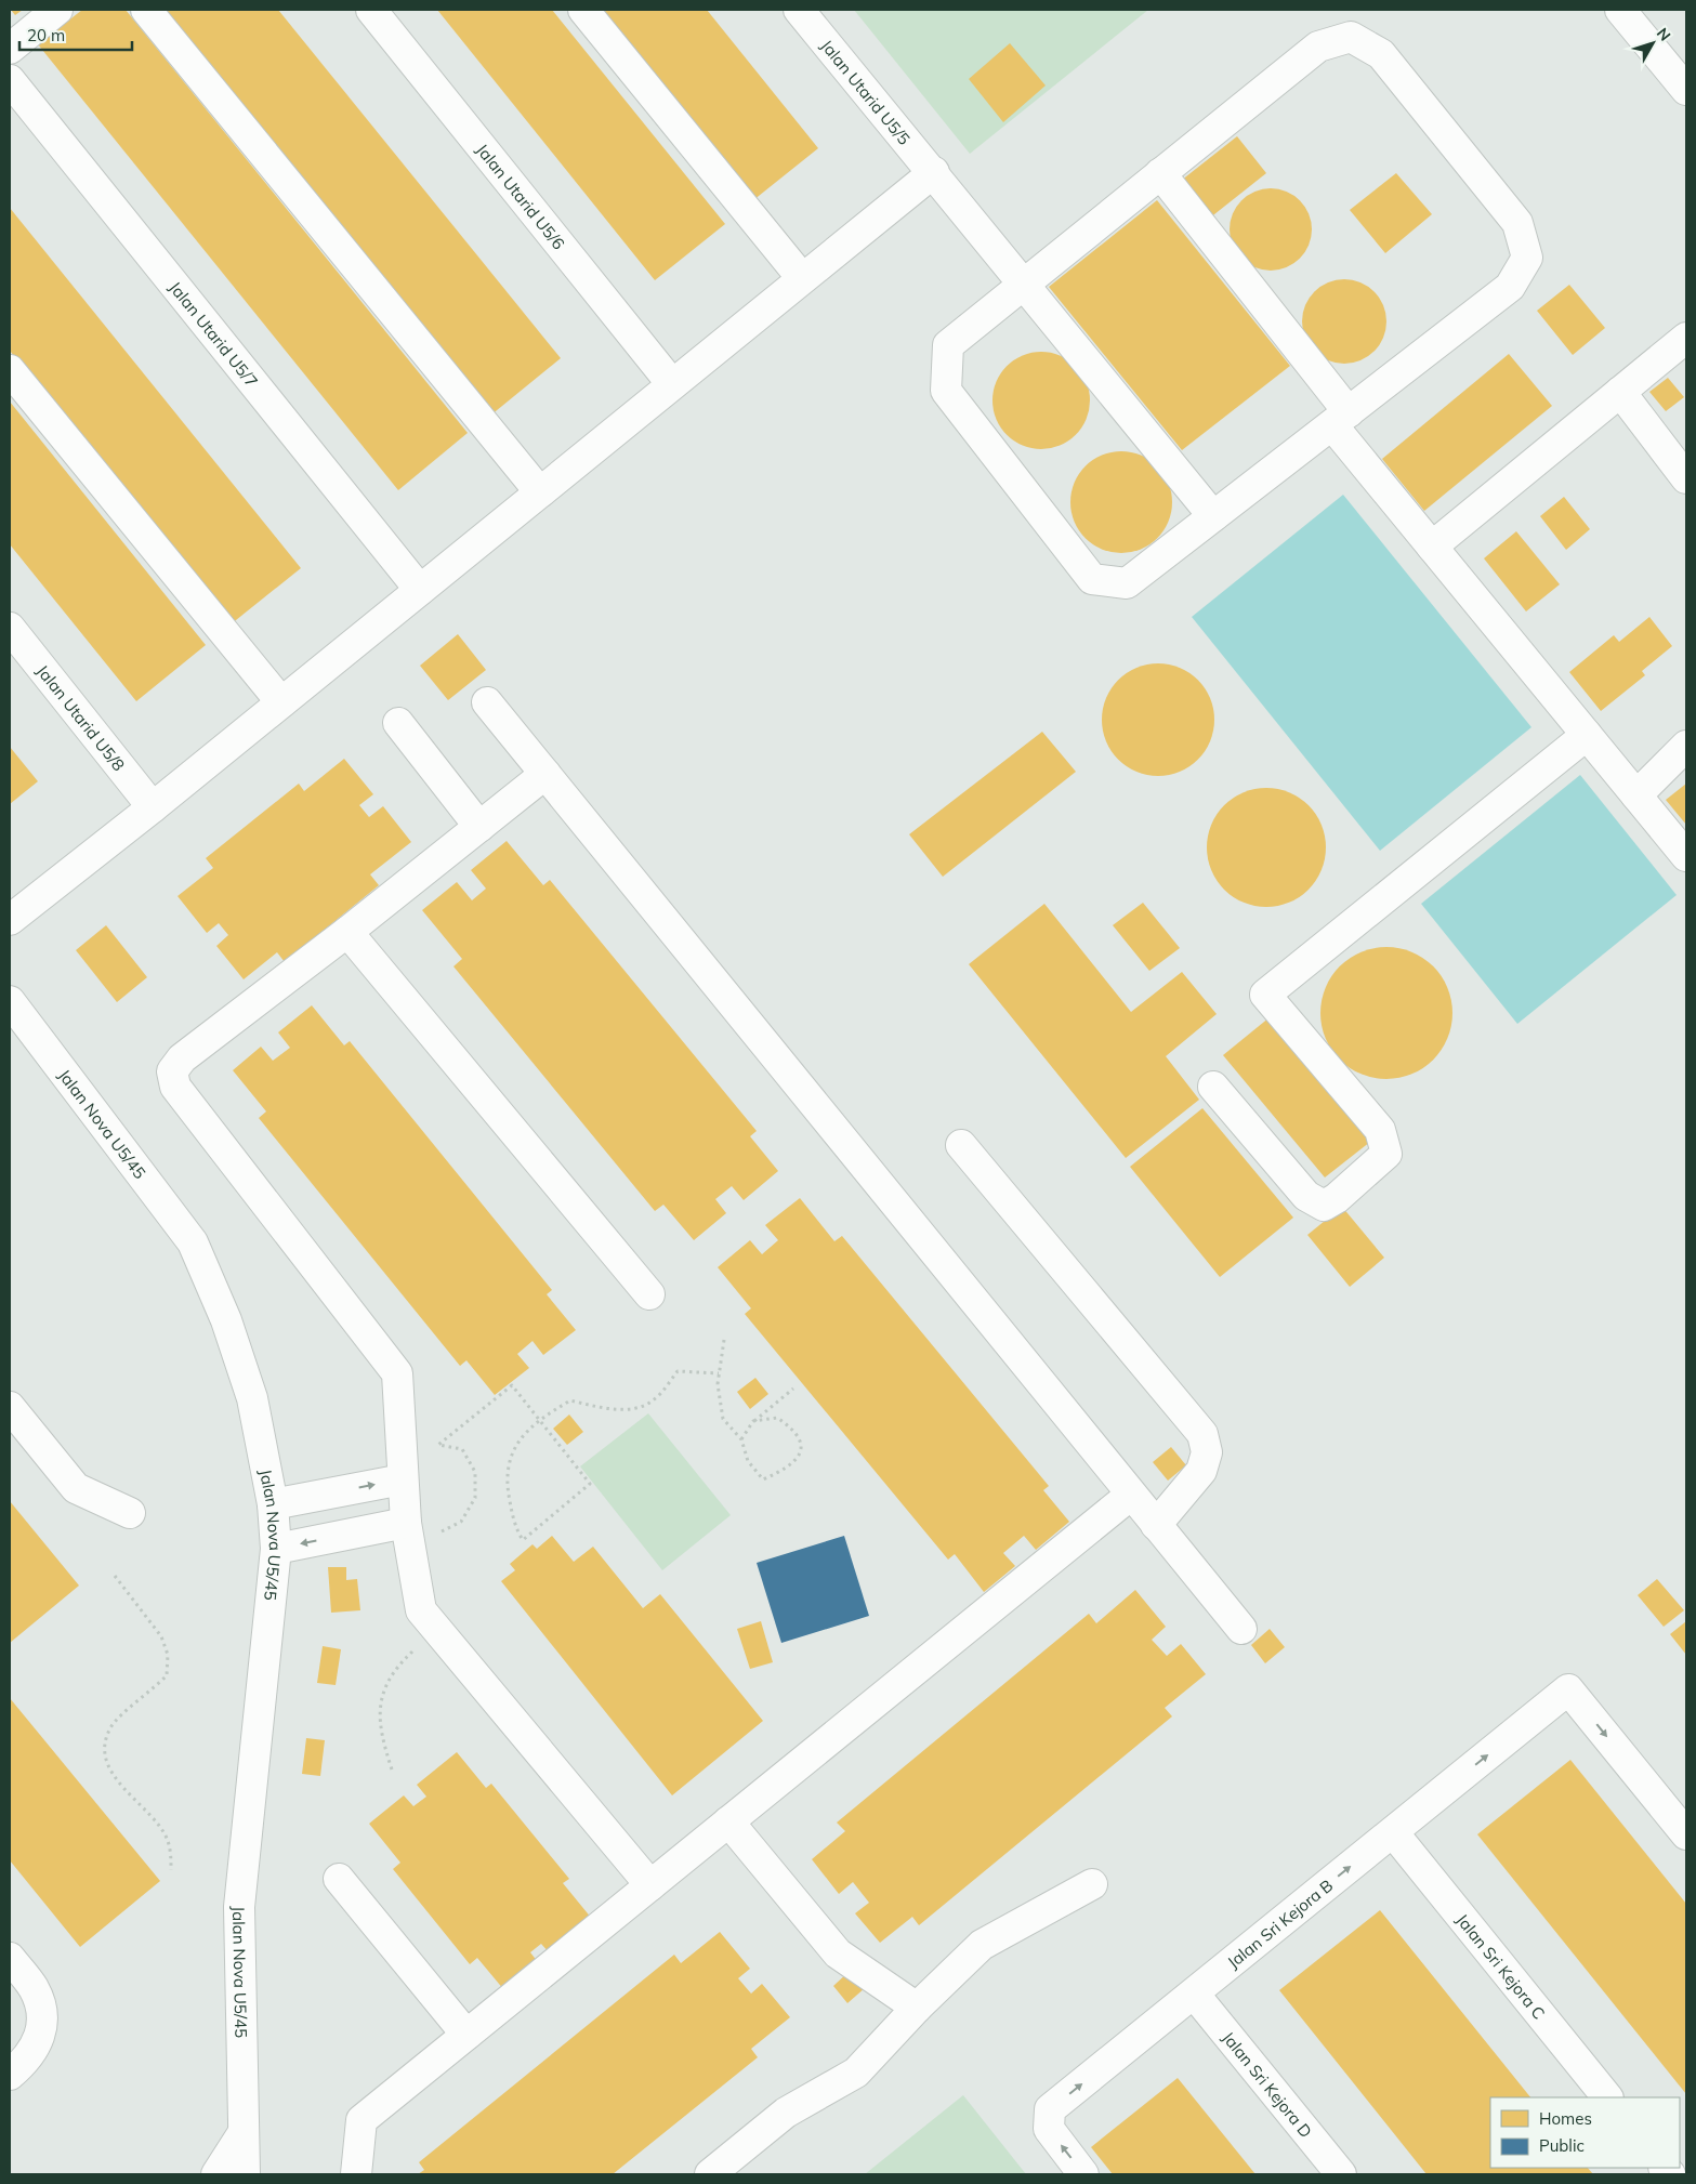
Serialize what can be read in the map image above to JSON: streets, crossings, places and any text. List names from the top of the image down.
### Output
{
  "streets": {
    "street": [
      "Jalan Utarid U5/5",
      "Jalan Utarid U5/6",
      "Jalan Utarid U5/7",
      "Jalan Utarid U5/8",
      "Jalan Nova U5/45",
      "Jalan Sri Kejora B",
      "Jalan Sri Kejora C",
      "Jalan Sri Kejora D"
    ]
  },
  "crossings": [
    ["Jalan Sri Kejora B", "Jalan Sri Kejora C"],
    ["Jalan Sri Kejora B", "Jalan Sri Kejora D"]
  ],
  "legend": ["Homes", "Public"],
  "scale_bar": "20 m",
  "north": "top right"
}
